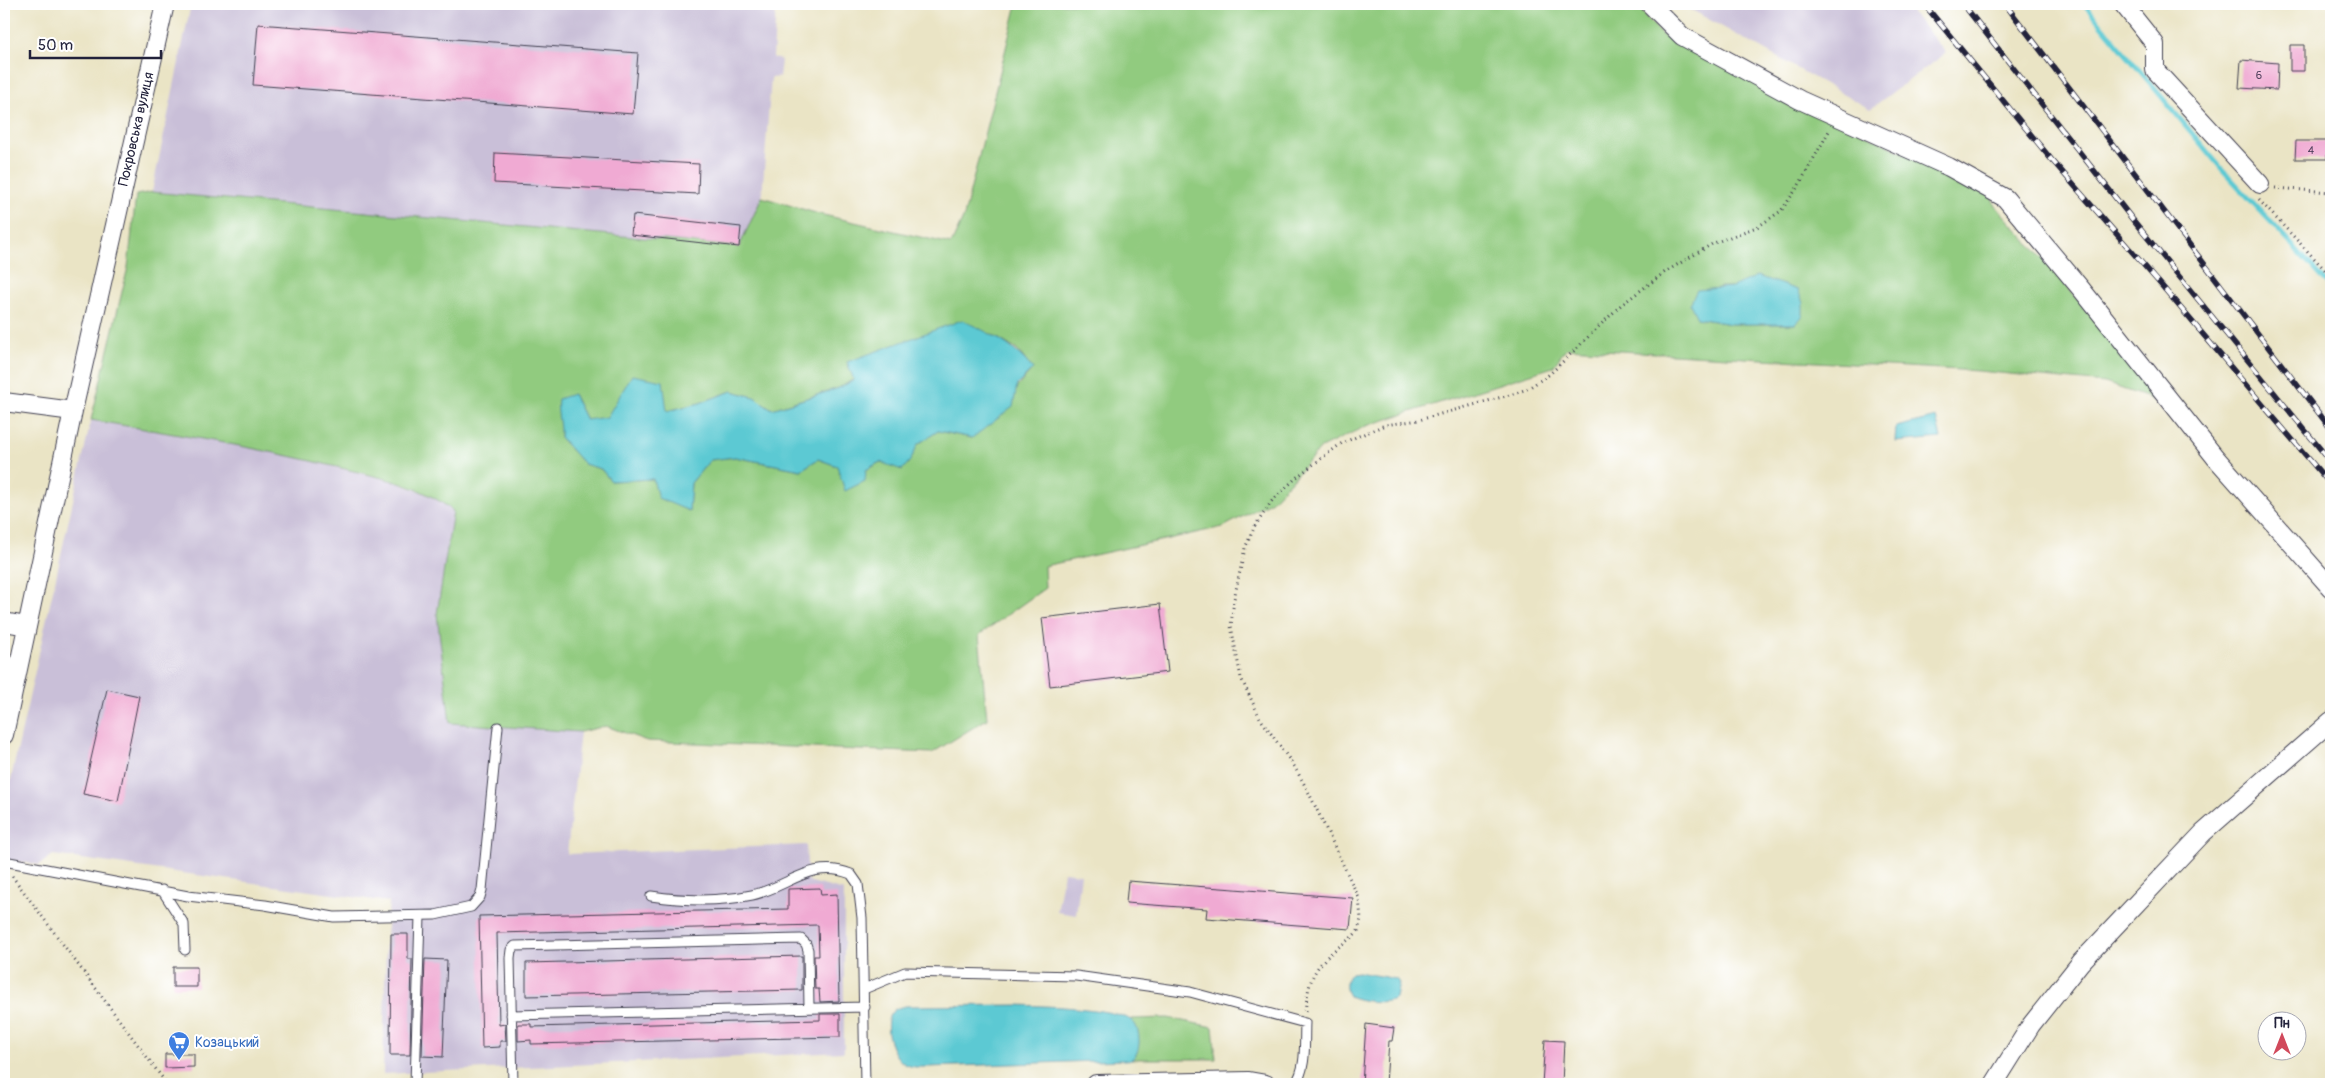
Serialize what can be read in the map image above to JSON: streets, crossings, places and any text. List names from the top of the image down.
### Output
{
  "streets": {
    "street": ["Покровська вулиця"]
  },
  "places": {
    "supermarket": ["Козацький"]
  },
  "house_numbers": ["6", "4"],
  "scale_bar": "50 m",
  "north": "top"
}
